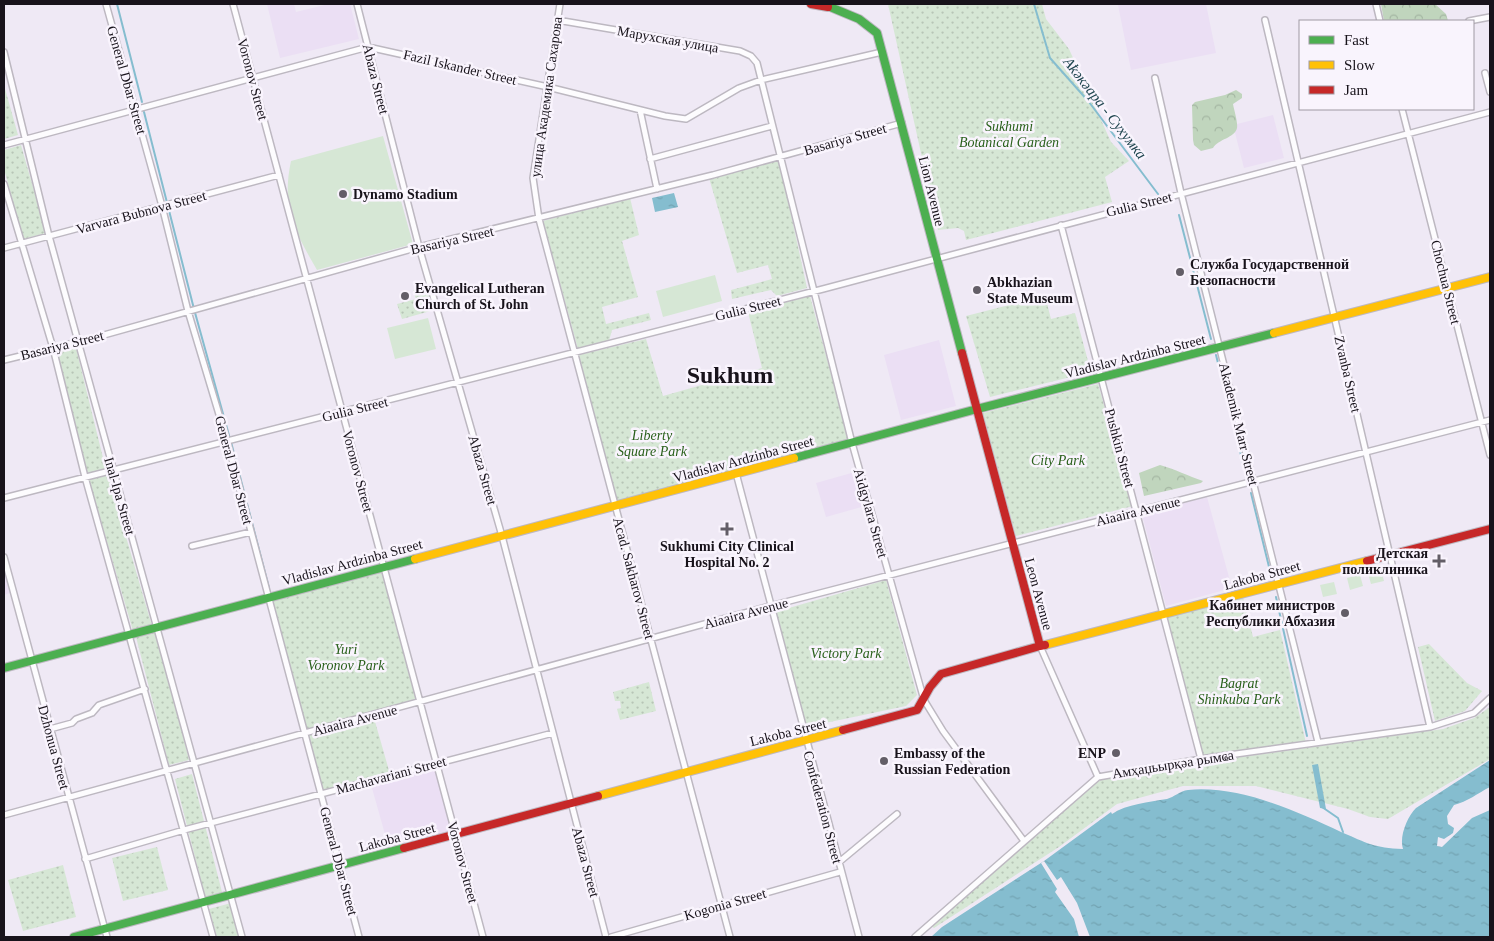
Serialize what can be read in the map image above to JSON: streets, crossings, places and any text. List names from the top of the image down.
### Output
{
  "streets": {
    "main road": [
      "Lion Avenue",
      "Vladislav Ardzinba Street",
      "Lakoba Street",
      "Leon Avenue"
    ],
    "street": [
      "Марухская улица",
      "Fazil Iskander Street",
      "Voronov Street",
      "Abaza Street",
      "General Dbar Street",
      "улица Академика Сахарова",
      "Basariya Street",
      "Gulia Street",
      "Varvara Bubnova Street",
      "Chochua Street",
      "Zvanba Street",
      "Akademik Marr Street",
      "Pushkin Street",
      "Inal-Ipa Street",
      "Aiaaira Avenue",
      "Aidgylara Street",
      "Acad. Sakharov Street",
      "Dzhonua Street",
      "Амҳаџьырқәа рымҩа",
      "Machavariani Street",
      "Confederation Street",
      "Kogonia Street"
    ]
  },
  "crossings": [
    ["Марухская улица", "Fazil Iskander Street"],
    ["Марухская улица", "улица Академика Сахарова"],
    ["Марухская улица", "Aidgylara Street"],
    ["Fazil Iskander Street", "Voronov Street"],
    ["Fazil Iskander Street", "Abaza Street"],
    ["Fazil Iskander Street", "General Dbar Street"],
    ["Fazil Iskander Street", "улица Академика Сахарова"],
    ["Fazil Iskander Street", "Lion Avenue"],
    ["Fazil Iskander Street", "Inal-Ipa Street"],
    ["Voronov Street", "Basariya Street"],
    ["Voronov Street", "Gulia Street"],
    ["Voronov Street", "Varvara Bubnova Street"],
    ["Voronov Street", "Vladislav Ardzinba Street"],
    ["Voronov Street", "Aiaaira Avenue"],
    ["Voronov Street", "Lakoba Street"],
    ["Voronov Street", "Machavariani Street"],
    ["Abaza Street", "Basariya Street"],
    ["Abaza Street", "Gulia Street"],
    ["Abaza Street", "Vladislav Ardzinba Street"],
    ["Abaza Street", "Aiaaira Avenue"],
    ["Abaza Street", "Lakoba Street"],
    ["Abaza Street", "Machavariani Street"],
    ["General Dbar Street", "Basariya Street"],
    ["General Dbar Street", "Gulia Street"],
    ["General Dbar Street", "Varvara Bubnova Street"],
    ["General Dbar Street", "Vladislav Ardzinba Street"],
    ["General Dbar Street", "Aiaaira Avenue"],
    ["General Dbar Street", "Lakoba Street"],
    ["General Dbar Street", "Machavariani Street"],
    ["улица Академика Сахарова", "Basariya Street"],
    ["улица Академика Сахарова", "Acad. Sakharov Street"],
    ["Basariya Street", "Lion Avenue"],
    ["Basariya Street", "Inal-Ipa Street"],
    ["Basariya Street", "Aidgylara Street"],
    ["Basariya Street", "Acad. Sakharov Street"],
    ["Lion Avenue", "Gulia Street"],
    ["Lion Avenue", "Vladislav Ardzinba Street"],
    ["Lion Avenue", "Leon Avenue"],
    ["Gulia Street", "Chochua Street"],
    ["Gulia Street", "Zvanba Street"],
    ["Gulia Street", "Akademik Marr Street"],
    ["Gulia Street", "Pushkin Street"],
    ["Gulia Street", "Inal-Ipa Street"],
    ["Gulia Street", "Aidgylara Street"],
    ["Gulia Street", "Acad. Sakharov Street"],
    ["Varvara Bubnova Street", "Inal-Ipa Street"],
    ["Chochua Street", "Vladislav Ardzinba Street"],
    ["Chochua Street", "Aiaaira Avenue"],
    ["Vladislav Ardzinba Street", "Zvanba Street"],
    ["Vladislav Ardzinba Street", "Akademik Marr Street"],
    ["Vladislav Ardzinba Street", "Pushkin Street"],
    ["Vladislav Ardzinba Street", "Inal-Ipa Street"],
    ["Vladislav Ardzinba Street", "Aidgylara Street"],
    ["Vladislav Ardzinba Street", "Acad. Sakharov Street"],
    ["Vladislav Ardzinba Street", "Leon Avenue"],
    ["Vladislav Ardzinba Street", "Dzhonua Street"],
    ["Vladislav Ardzinba Street", "Confederation Street"],
    ["Zvanba Street", "Aiaaira Avenue"],
    ["Zvanba Street", "Lakoba Street"],
    ["Zvanba Street", "Амҳаџьырқәа рымҩа"],
    ["Akademik Marr Street", "Aiaaira Avenue"],
    ["Akademik Marr Street", "Lakoba Street"],
    ["Akademik Marr Street", "Амҳаџьырқәа рымҩа"],
    ["Pushkin Street", "Aiaaira Avenue"],
    ["Pushkin Street", "Lakoba Street"],
    ["Pushkin Street", "Амҳаџьырқәа рымҩа"],
    ["Inal-Ipa Street", "Aiaaira Avenue"],
    ["Inal-Ipa Street", "Lakoba Street"],
    ["Inal-Ipa Street", "Machavariani Street"],
    ["Aiaaira Avenue", "Aidgylara Street"],
    ["Aiaaira Avenue", "Acad. Sakharov Street"],
    ["Aiaaira Avenue", "Leon Avenue"],
    ["Aiaaira Avenue", "Dzhonua Street"],
    ["Aiaaira Avenue", "Confederation Street"],
    ["Aidgylara Street", "Lakoba Street"],
    ["Aidgylara Street", "Амҳаџьырқәа рымҩа"],
    ["Lakoba Street", "Acad. Sakharov Street"],
    ["Lakoba Street", "Leon Avenue"],
    ["Lakoba Street", "Dzhonua Street"],
    ["Lakoba Street", "Confederation Street"],
    ["Acad. Sakharov Street", "Kogonia Street"],
    ["Leon Avenue", "Амҳаџьырқәа рымҩа"],
    ["Dzhonua Street", "Machavariani Street"],
    ["Confederation Street", "Kogonia Street"]
  ],
  "districts": ["Sukhum"],
  "water": ["Аҟәкәара - Сухумка"],
  "parks": [
    "Sukhumi Botanical Garden",
    "Liberty Square Park",
    "City Park",
    "Yuri Voronov Park",
    "Victory Park",
    "Bagrat Shinkuba Park"
  ],
  "places": {
    "other": [
      "Dynamo Stadium",
      "Служба Государственной Безопасности",
      "Abkhazian State Museum",
      "Evangelical Lutheran Church of St. John",
      "Кабинет министров Республики Абхазия",
      "ENP",
      "Embassy of the Russian Federation"
    ],
    "health": ["Sukhumi City Clinical Hospital No. 2", "Детская поликлиника"]
  },
  "legend": ["Fast", "Slow", "Jam"]
}
